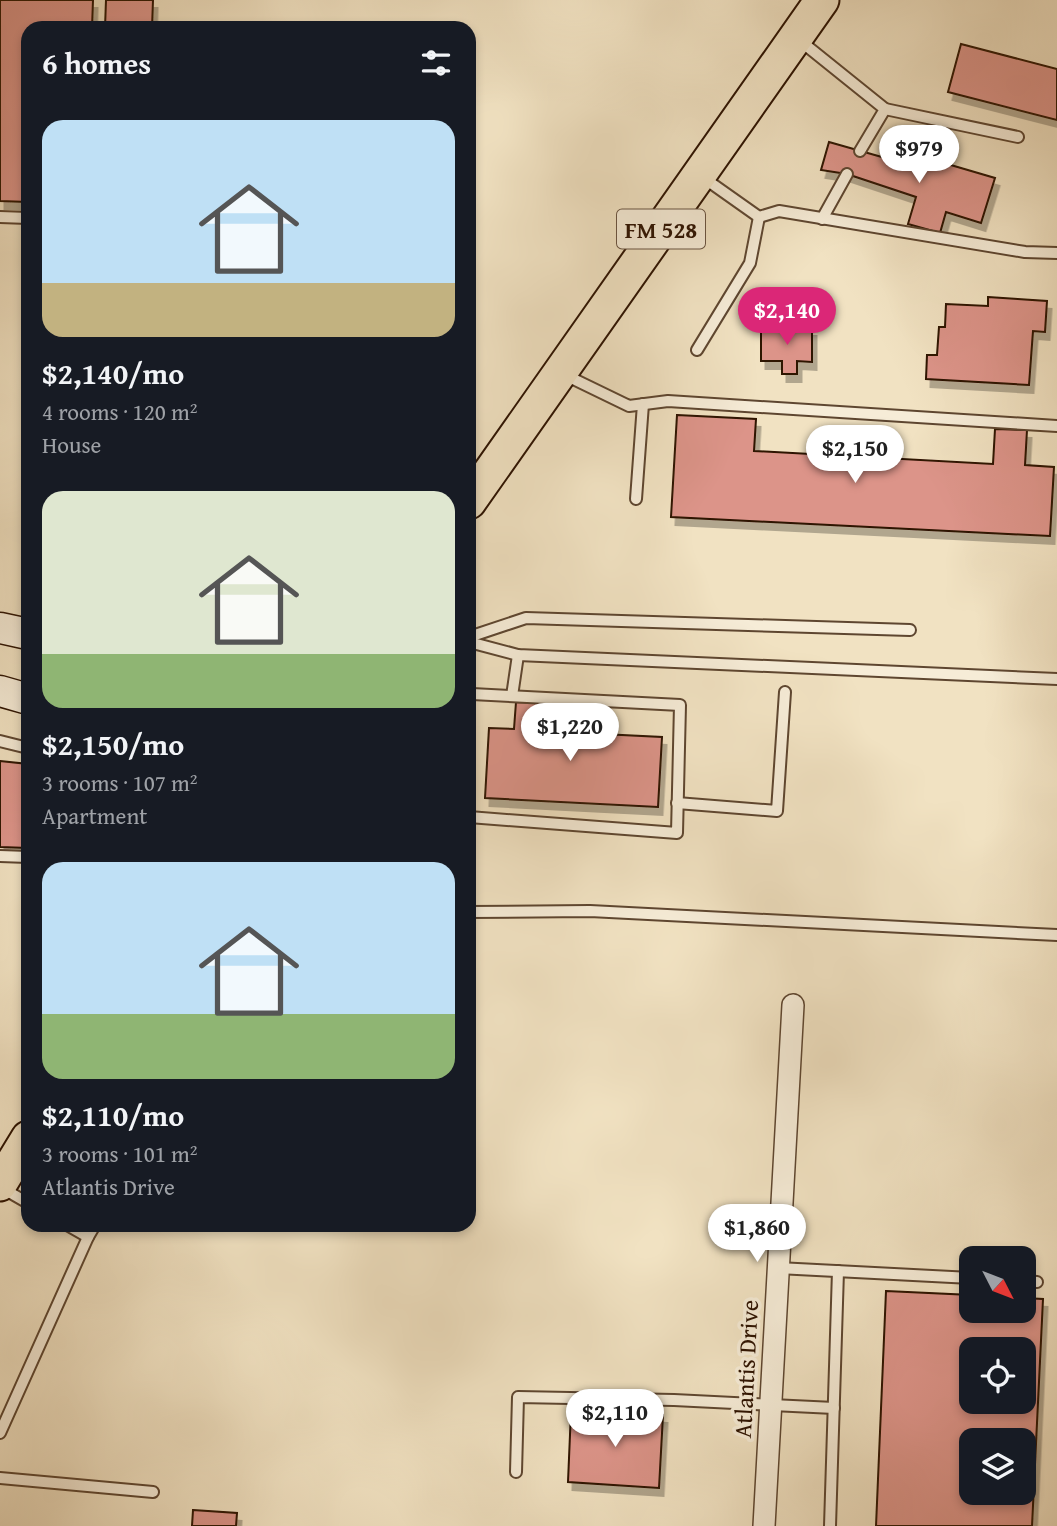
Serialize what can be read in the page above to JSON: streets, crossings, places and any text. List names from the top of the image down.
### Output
{
  "streets": {
    "main road": ["FM 528"],
    "street": ["Atlantis Drive"]
  },
  "north": "bottom right",
  "page": {
    "heading": "6 homes",
    "list": [
      {
        "name": "$2,140/mo",
        "note": "4 rooms · 120 m² · House"
      },
      {
        "name": "$2,150/mo",
        "note": "3 rooms · 107 m² · Apartment"
      },
      {
        "name": "$2,110/mo",
        "note": "3 rooms · 101 m² · Atlantis Drive"
      }
    ],
    "price": [
      "$979",
      "$2,140",
      "$2,150",
      "$1,220",
      "$1,860",
      "$2,110"
    ]
  }
}
